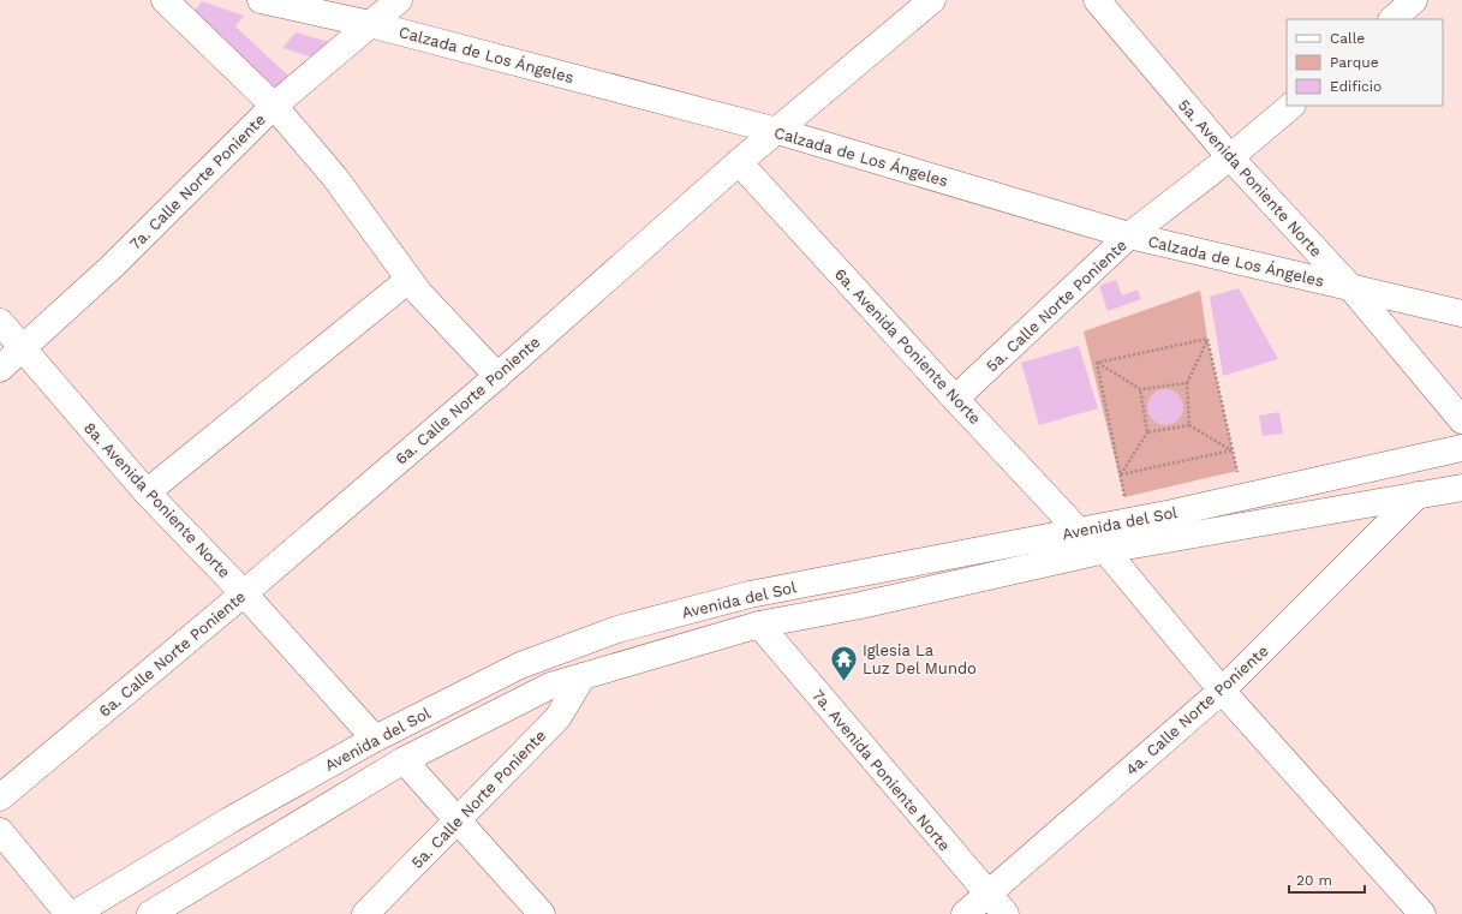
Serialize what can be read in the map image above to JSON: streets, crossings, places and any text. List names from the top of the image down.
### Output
{
  "streets": {
    "street": [
      "Calzada de Los Ángeles",
      "5a. Avenida Poniente Norte",
      "7a. Calle Norte Poniente",
      "5a. Calle Norte Poniente",
      "6a. Avenida Poniente Norte",
      "6a. Calle Norte Poniente",
      "8a. Avenida Poniente Norte",
      "Avenida del Sol",
      "4a. Calle Norte Poniente",
      "7a. Avenida Poniente Norte"
    ]
  },
  "crossings": [
    ["Calzada de Los Ángeles", "5a. Avenida Poniente Norte"],
    ["Calzada de Los Ángeles", "7a. Calle Norte Poniente"],
    ["Calzada de Los Ángeles", "5a. Calle Norte Poniente"],
    ["Calzada de Los Ángeles", "6a. Calle Norte Poniente"],
    ["5a. Avenida Poniente Norte", "5a. Calle Norte Poniente"],
    ["7a. Calle Norte Poniente", "8a. Avenida Poniente Norte"],
    ["5a. Calle Norte Poniente", "6a. Avenida Poniente Norte"],
    ["5a. Calle Norte Poniente", "Avenida del Sol"],
    ["6a. Avenida Poniente Norte", "6a. Calle Norte Poniente"],
    ["6a. Avenida Poniente Norte", "Avenida del Sol"],
    ["6a. Calle Norte Poniente", "8a. Avenida Poniente Norte"],
    ["8a. Avenida Poniente Norte", "Avenida del Sol"],
    ["Avenida del Sol", "4a. Calle Norte Poniente"],
    ["Avenida del Sol", "7a. Avenida Poniente Norte"],
    ["4a. Calle Norte Poniente", "7a. Avenida Poniente Norte"]
  ],
  "places": {
    "temple": ["Iglesia La Luz Del Mundo"]
  },
  "legend": ["Calle", "Parque", "Edificio"],
  "scale_bar": "20 m"
}
